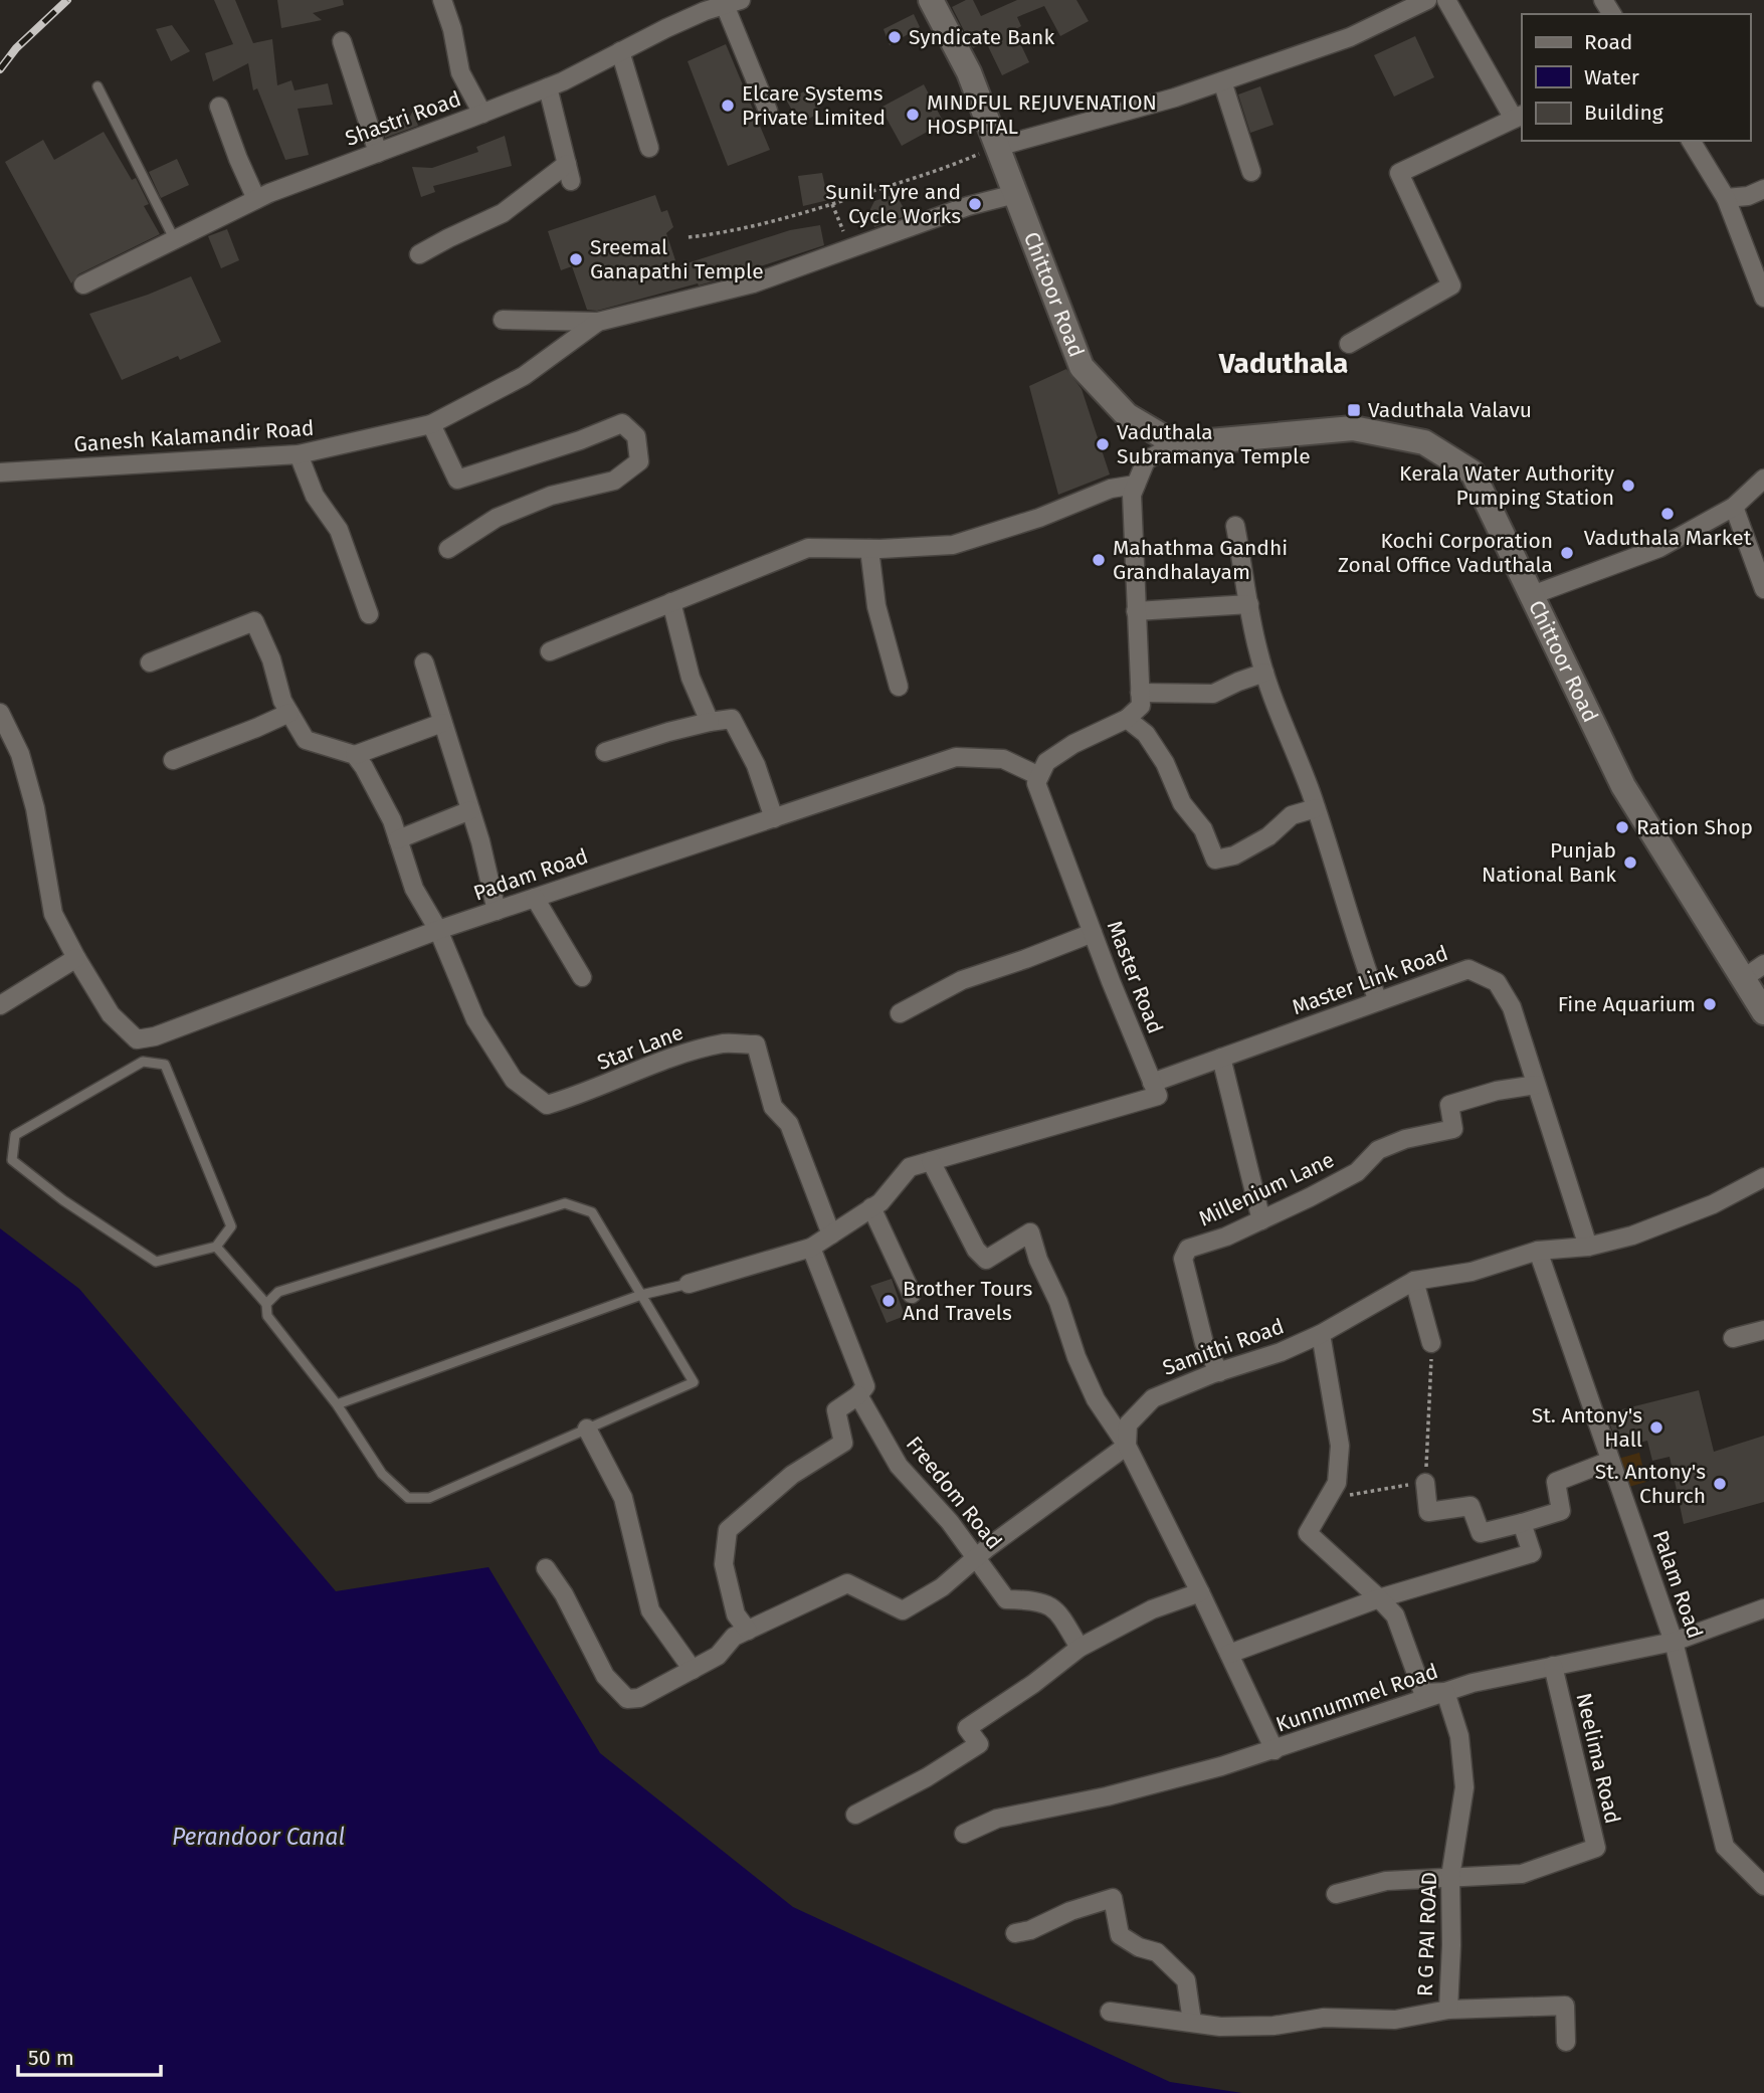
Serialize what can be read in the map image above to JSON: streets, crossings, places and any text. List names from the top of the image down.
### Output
{
  "streets": {
    "main road": ["Chittoor Road"],
    "street": [
      "Shastri Road",
      "Ganesh Kalamandir Road",
      "Padam Road",
      "Master Road",
      "Master Link Road",
      "Star Lane",
      "Millenium Lane",
      "Samithi Road",
      "Freedom Road",
      "Palam Road",
      "Kunnummel Road",
      "Neelima Road",
      "R G PAI ROAD"
    ]
  },
  "crossings": [
    ["Chittoor Road", "Ganesh Kalamandir Road"],
    ["Padam Road", "Master Road"],
    ["Padam Road", "Star Lane"],
    ["Master Road", "Master Link Road"],
    ["Master Link Road", "Millenium Lane"],
    ["Master Link Road", "Samithi Road"],
    ["Millenium Lane", "Samithi Road"],
    ["Samithi Road", "Palam Road"],
    ["Palam Road", "Kunnummel Road"],
    ["Kunnummel Road", "Neelima Road"],
    ["Kunnummel Road", "R G PAI ROAD"],
    ["Neelima Road", "R G PAI ROAD"]
  ],
  "districts": ["Vaduthala"],
  "water": ["Perandoor Canal"],
  "places": {
    "other": [
      "Syndicate Bank",
      "Elcare Systems Private Limited",
      "MINDFUL REJUVENATION HOSPITAL",
      "Sunil Tyre and Cycle Works",
      "Sreemal Ganapathi Temple",
      "Vaduthala Subramanya Temple",
      "Kerala Water Authority Pumping Station",
      "Vaduthala Market",
      "Kochi Corporation Zonal Office Vaduthala",
      "Mahathma Gandhi Grandhalayam",
      "Ration Shop",
      "Punjab National Bank",
      "Fine Aquarium",
      "Brother Tours And Travels",
      "St. Antony's Hall",
      "St. Antony's Church"
    ],
    "transit": ["Vaduthala Valavu"]
  },
  "legend": ["Road", "Water", "Building"],
  "scale_bar": "50 m"
}
